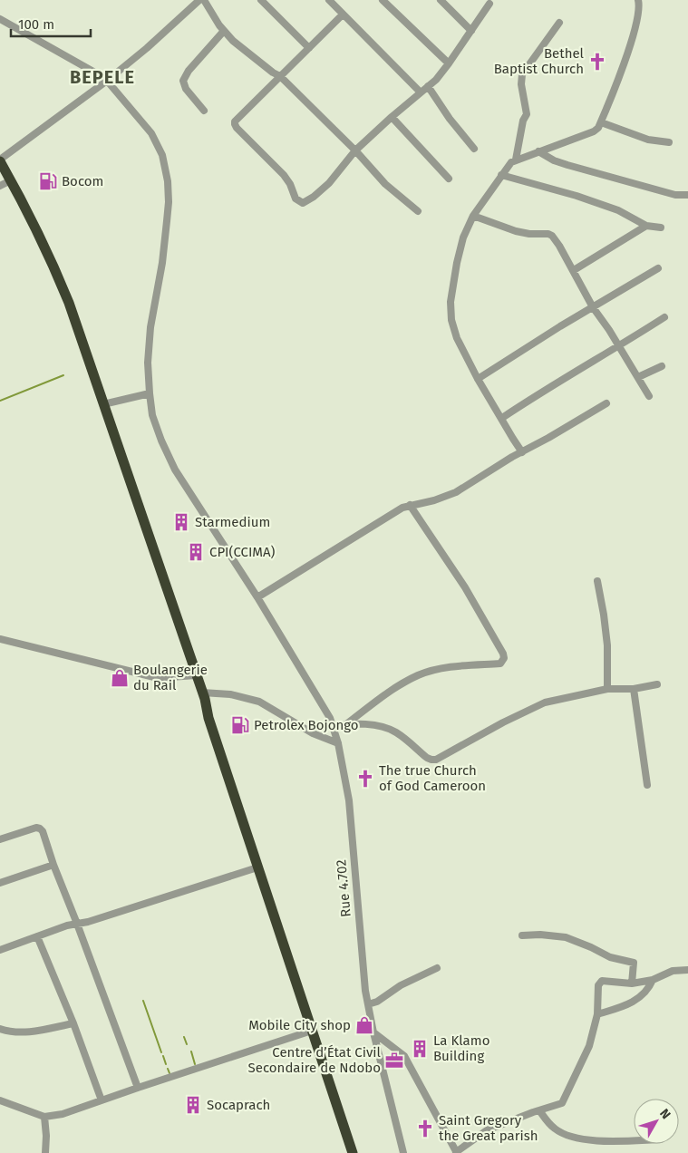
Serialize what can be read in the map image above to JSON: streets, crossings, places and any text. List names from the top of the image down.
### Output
{
  "streets": {
    "street": ["Rue 4.702"]
  },
  "districts": ["BEPELE"],
  "places": {
    "church": ["Bethel Baptist Church", "The true Church of God Cameroon", "Saint Gregory the Great parish"],
    "fuel station": ["Bocom", "Petrolex Bojongo"],
    "building": [
      "Starmedium",
      "CPI(CCIMA)",
      "La Klamo Building",
      "Socaprach"
    ],
    "shop": ["Boulangerie du Rail", "Mobile City shop"],
    "office": ["Centre d’État Civil Secondaire de Ndobo"]
  },
  "scale_bar": "100 m",
  "north": "top right"
}
